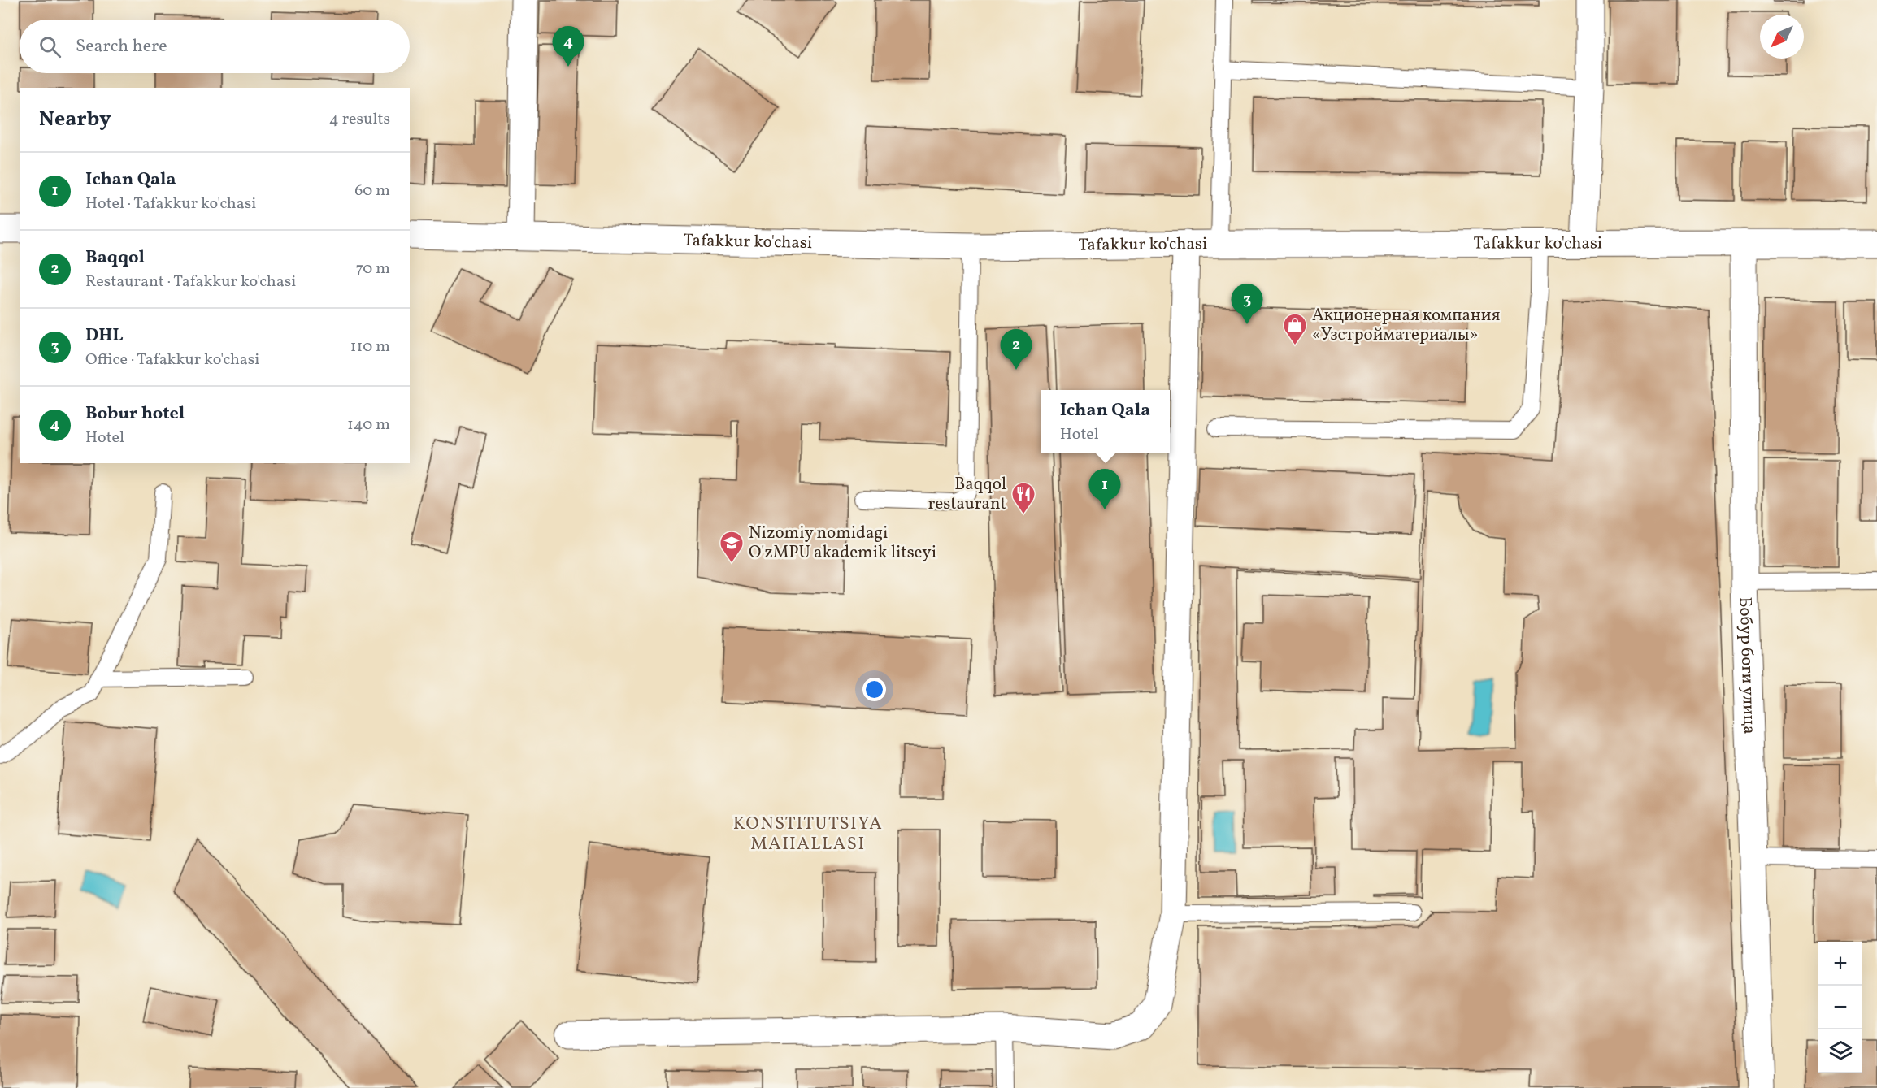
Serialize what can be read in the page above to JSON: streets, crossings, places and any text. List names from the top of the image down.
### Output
{
  "streets": {
    "street": ["Tafakkur ko'chasi", "Бобур боги улица"]
  },
  "crossings": [
    ["Tafakkur ko'chasi", "Бобур боги улица"]
  ],
  "districts": ["KONSTITUTSIYA MAHALLASI"],
  "places": {
    "shop": ["Акционерная компания «Узстройматериалы»"],
    "restaurant": ["Baqqol restaurant"],
    "school or university": ["Nizomiy nomidagi O'zMPU akademik litseyi"]
  },
  "north": "bottom left",
  "page": {
    "search": "Search here",
    "pins": [
      "4",
      "3",
      "2",
      "1"
    ],
    "heading": ["Nearby", "4 results"],
    "list": [
      {
        "mark": "1",
        "name": "Ichan Qala",
        "note": "Hotel · Tafakkur ko'chasi",
        "value": "60 m"
      },
      {
        "mark": "2",
        "name": "Baqqol",
        "note": "Restaurant · Tafakkur ko'chasi",
        "value": "70 m"
      },
      {
        "mark": "3",
        "name": "DHL",
        "note": "Office · Tafakkur ko'chasi",
        "value": "110 m"
      },
      {
        "mark": "4",
        "name": "Bobur hotel",
        "note": "Hotel",
        "value": "140 m"
      }
    ],
    "popup": ["Ichan Qala", "Hotel"],
    "map_buttons": ["+", "−"]
  }
}
